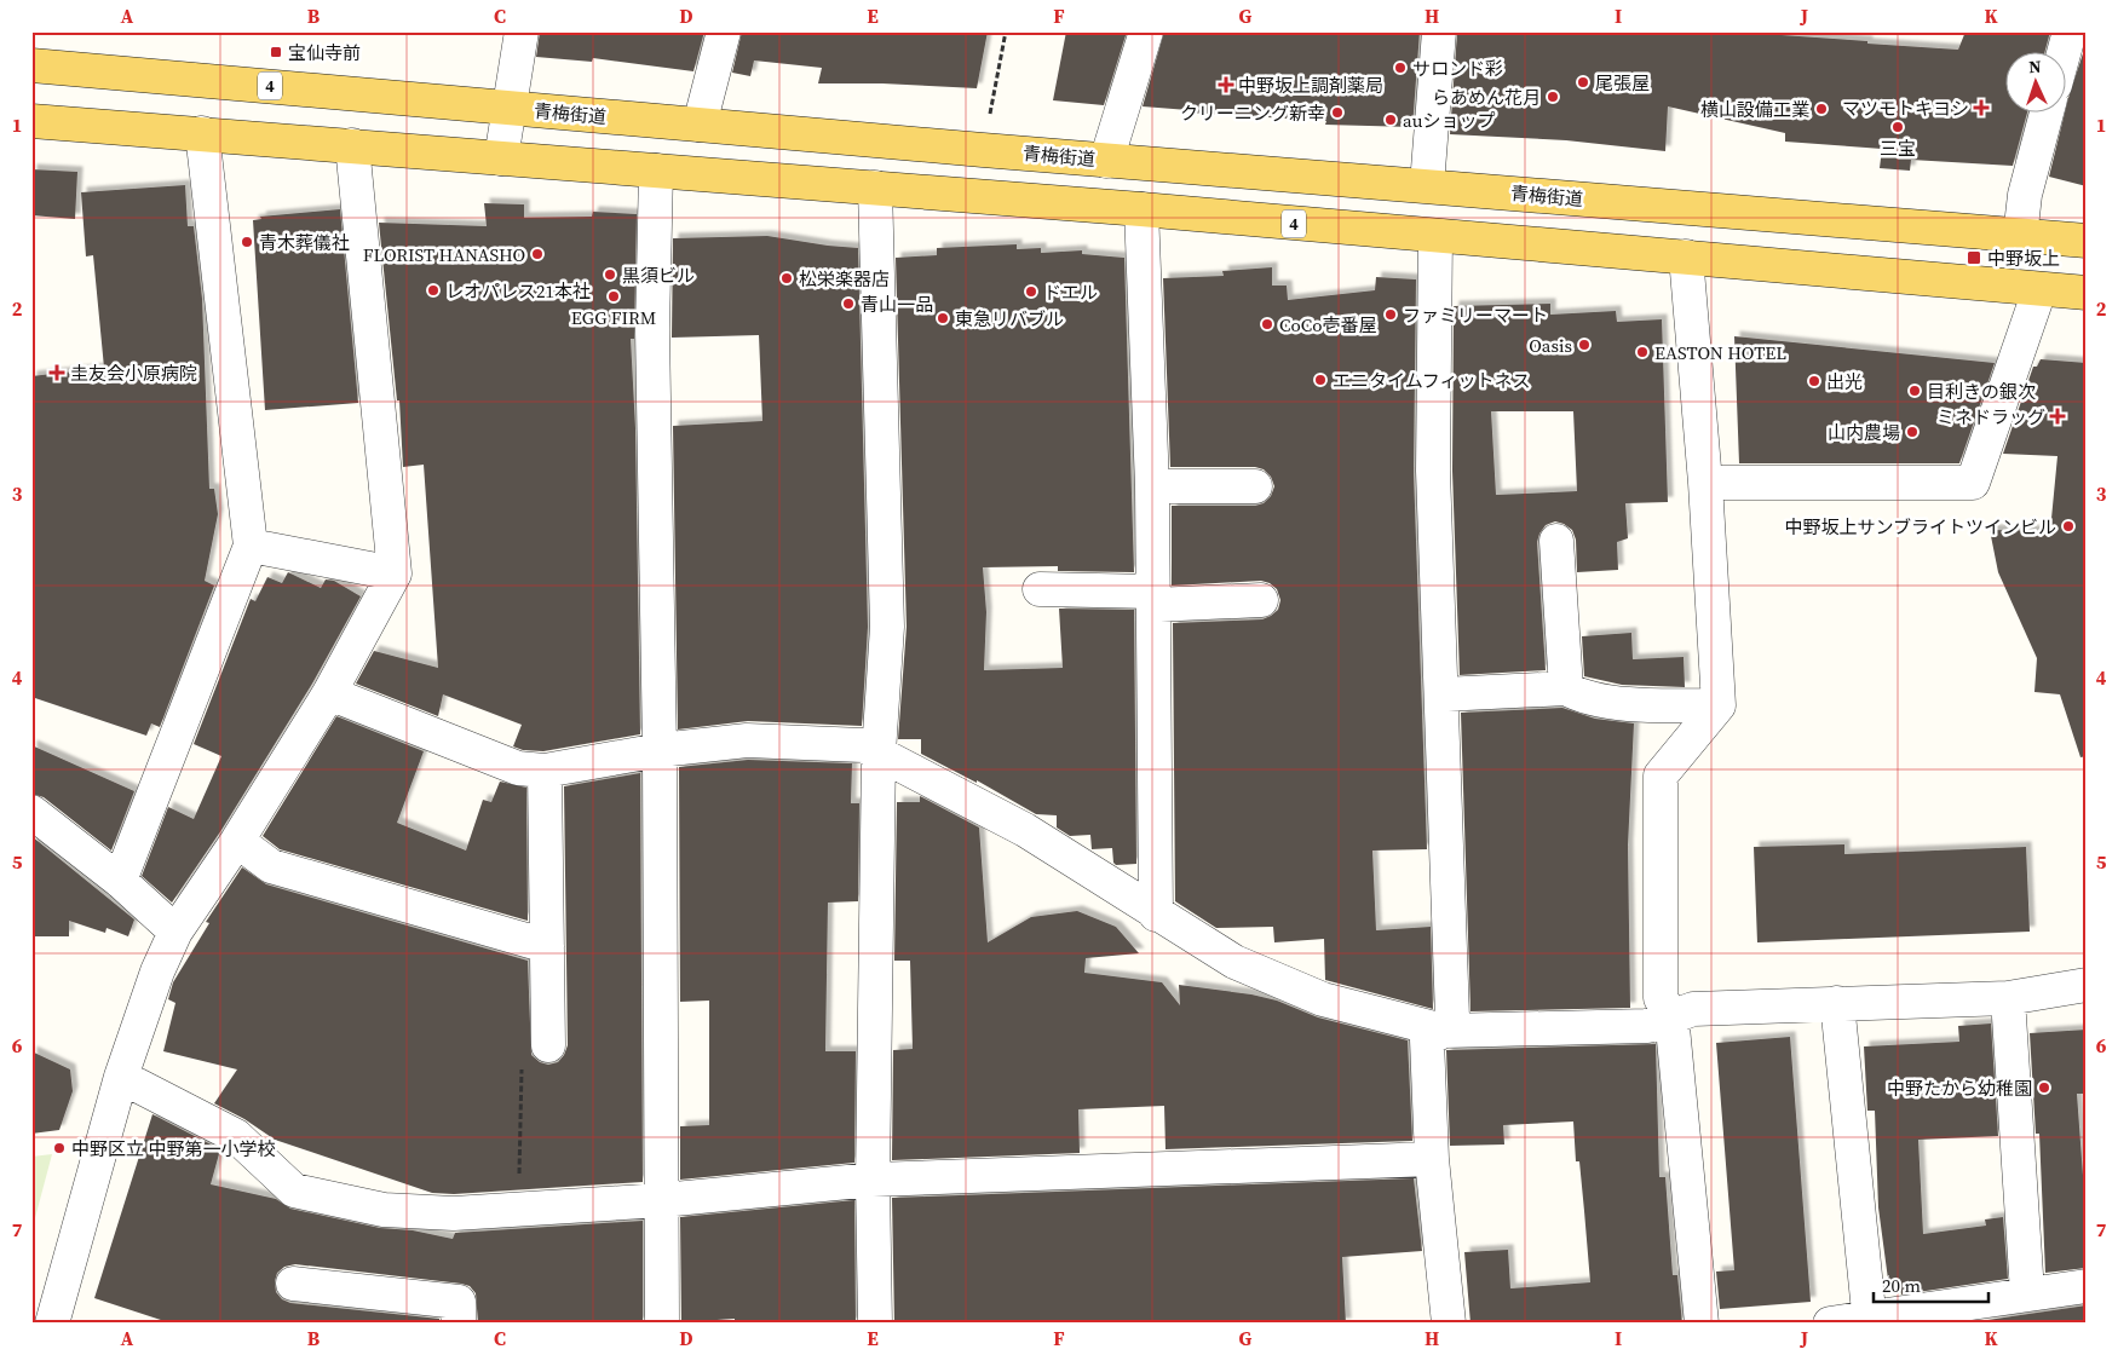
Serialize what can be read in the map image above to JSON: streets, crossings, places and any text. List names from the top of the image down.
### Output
{
  "streets": {
    "main road": ["4", "青梅街道"]
  },
  "places": {
    "transit": ["宝仙寺前", "中野坂上"],
    "other": [
      "サロンド彩",
      "尾張屋",
      "らあめん花月",
      "横山設備工業",
      "クリーニング新幸",
      "auショップ",
      "三宝",
      "青木葬儀社",
      "FLORIST HANASHO",
      "黒須ビル",
      "松栄楽器店",
      "レオパレス21本社",
      "ドエル",
      "EGG FIRM",
      "青山一品",
      "ファミリーマート",
      "東急リバブル",
      "CoCo壱番屋",
      "Oasis",
      "EASTON HOTEL",
      "エニタイムフィットネス",
      "出光",
      "目利きの銀次",
      "山内農場",
      "中野坂上サンブライトツインビル",
      "中野たから幼稚園",
      "中野区立 中野第一小学校"
    ],
    "health": [
      "中野坂上調剤薬局",
      "マツモトキヨシ",
      "圭友会小原病院",
      "ミネドラッグ"
    ]
  },
  "scale_bar": "20 m",
  "north": "top",
  "grid": {
    "columns": [
      "A",
      "B",
      "C",
      "D",
      "E",
      "F",
      "G",
      "H",
      "I",
      "J",
      "K"
    ],
    "rows": [
      "1",
      "2",
      "3",
      "4",
      "5",
      "6",
      "7"
    ]
  }
}
